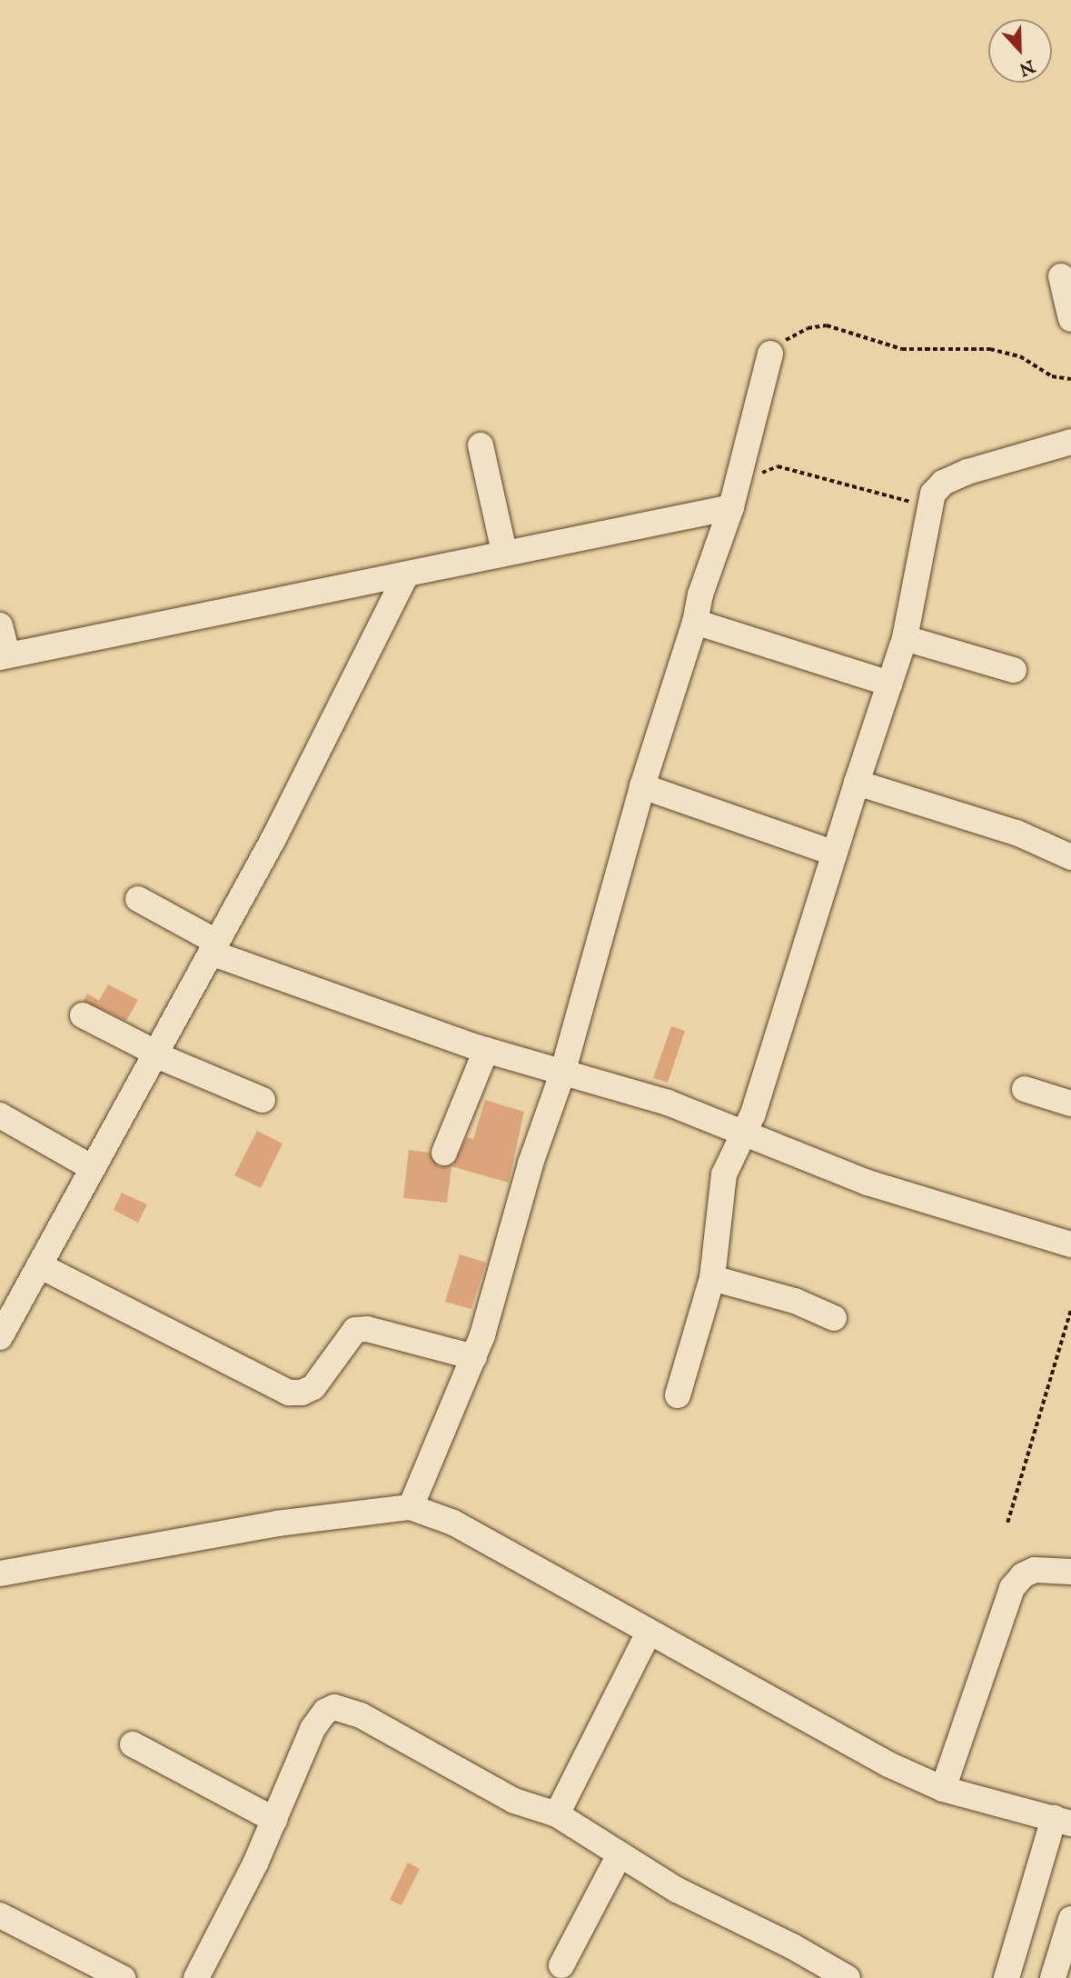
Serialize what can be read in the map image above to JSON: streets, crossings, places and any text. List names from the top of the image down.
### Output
{
  "north": "bottom"
}
